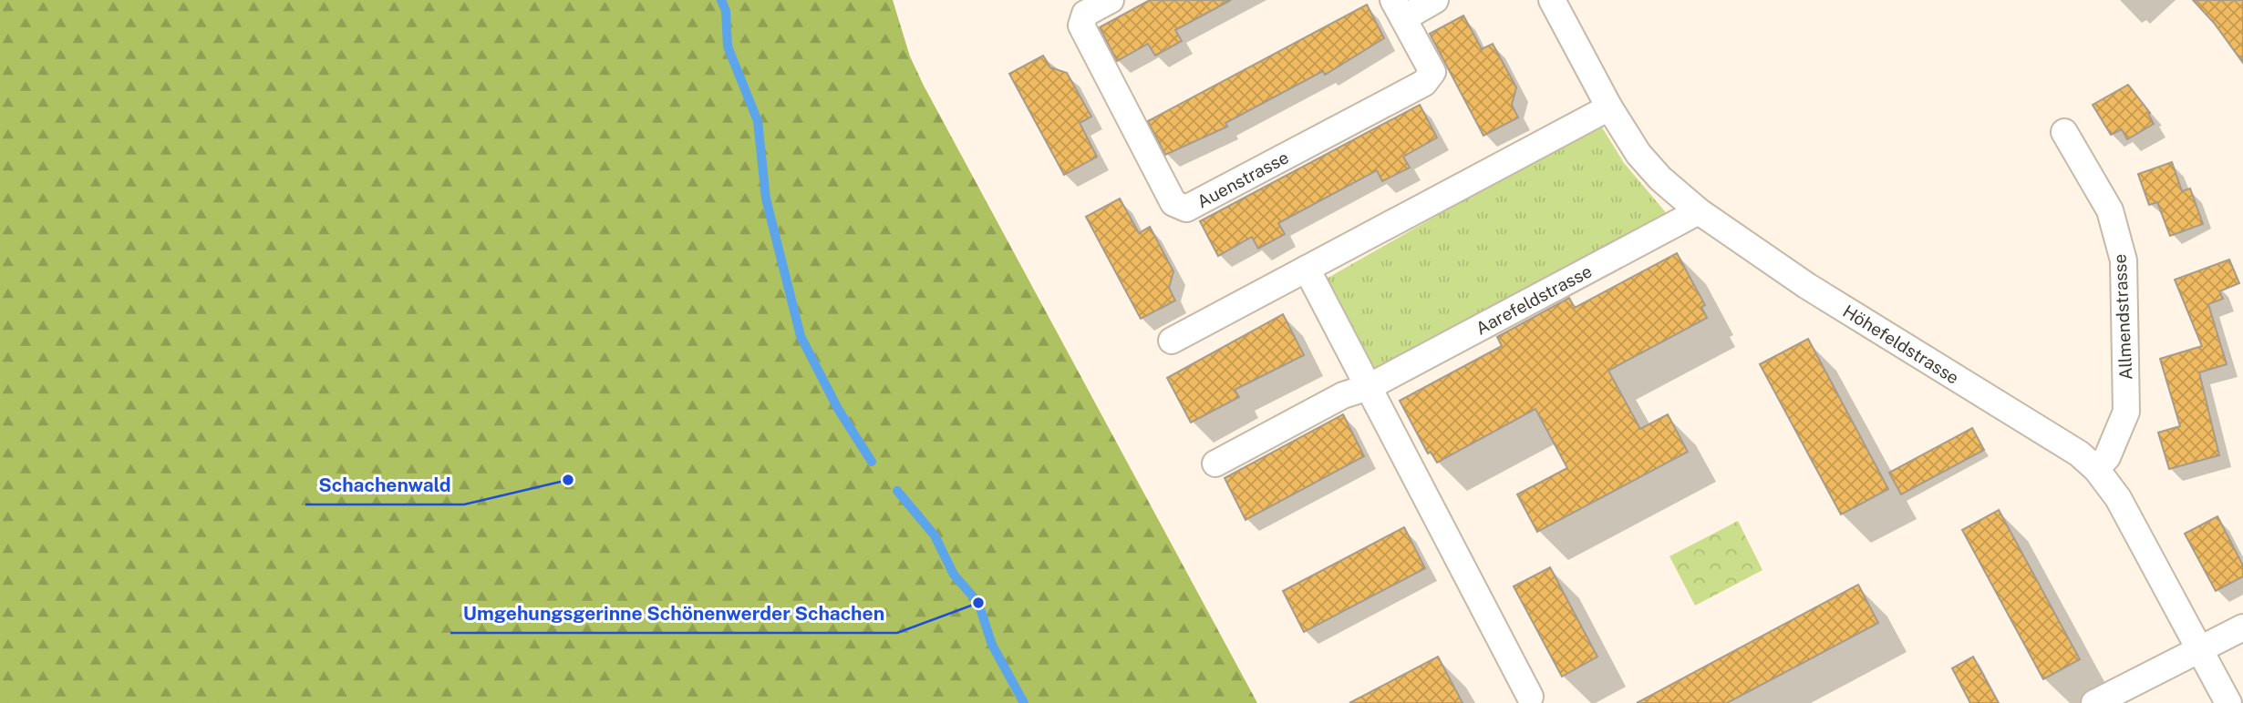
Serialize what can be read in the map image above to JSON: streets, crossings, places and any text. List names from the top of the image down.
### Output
{
  "streets": {
    "street": [
      "Auenstrasse",
      "Aarefeldstrasse",
      "Allmendstrasse",
      "Höhefeldstrasse"
    ]
  },
  "crossings": [
    ["Aarefeldstrasse", "Höhefeldstrasse"],
    ["Allmendstrasse", "Höhefeldstrasse"]
  ],
  "places": ["Schachenwald", "Umgehungsgerinne Schönenwerder Schachen"]
}
